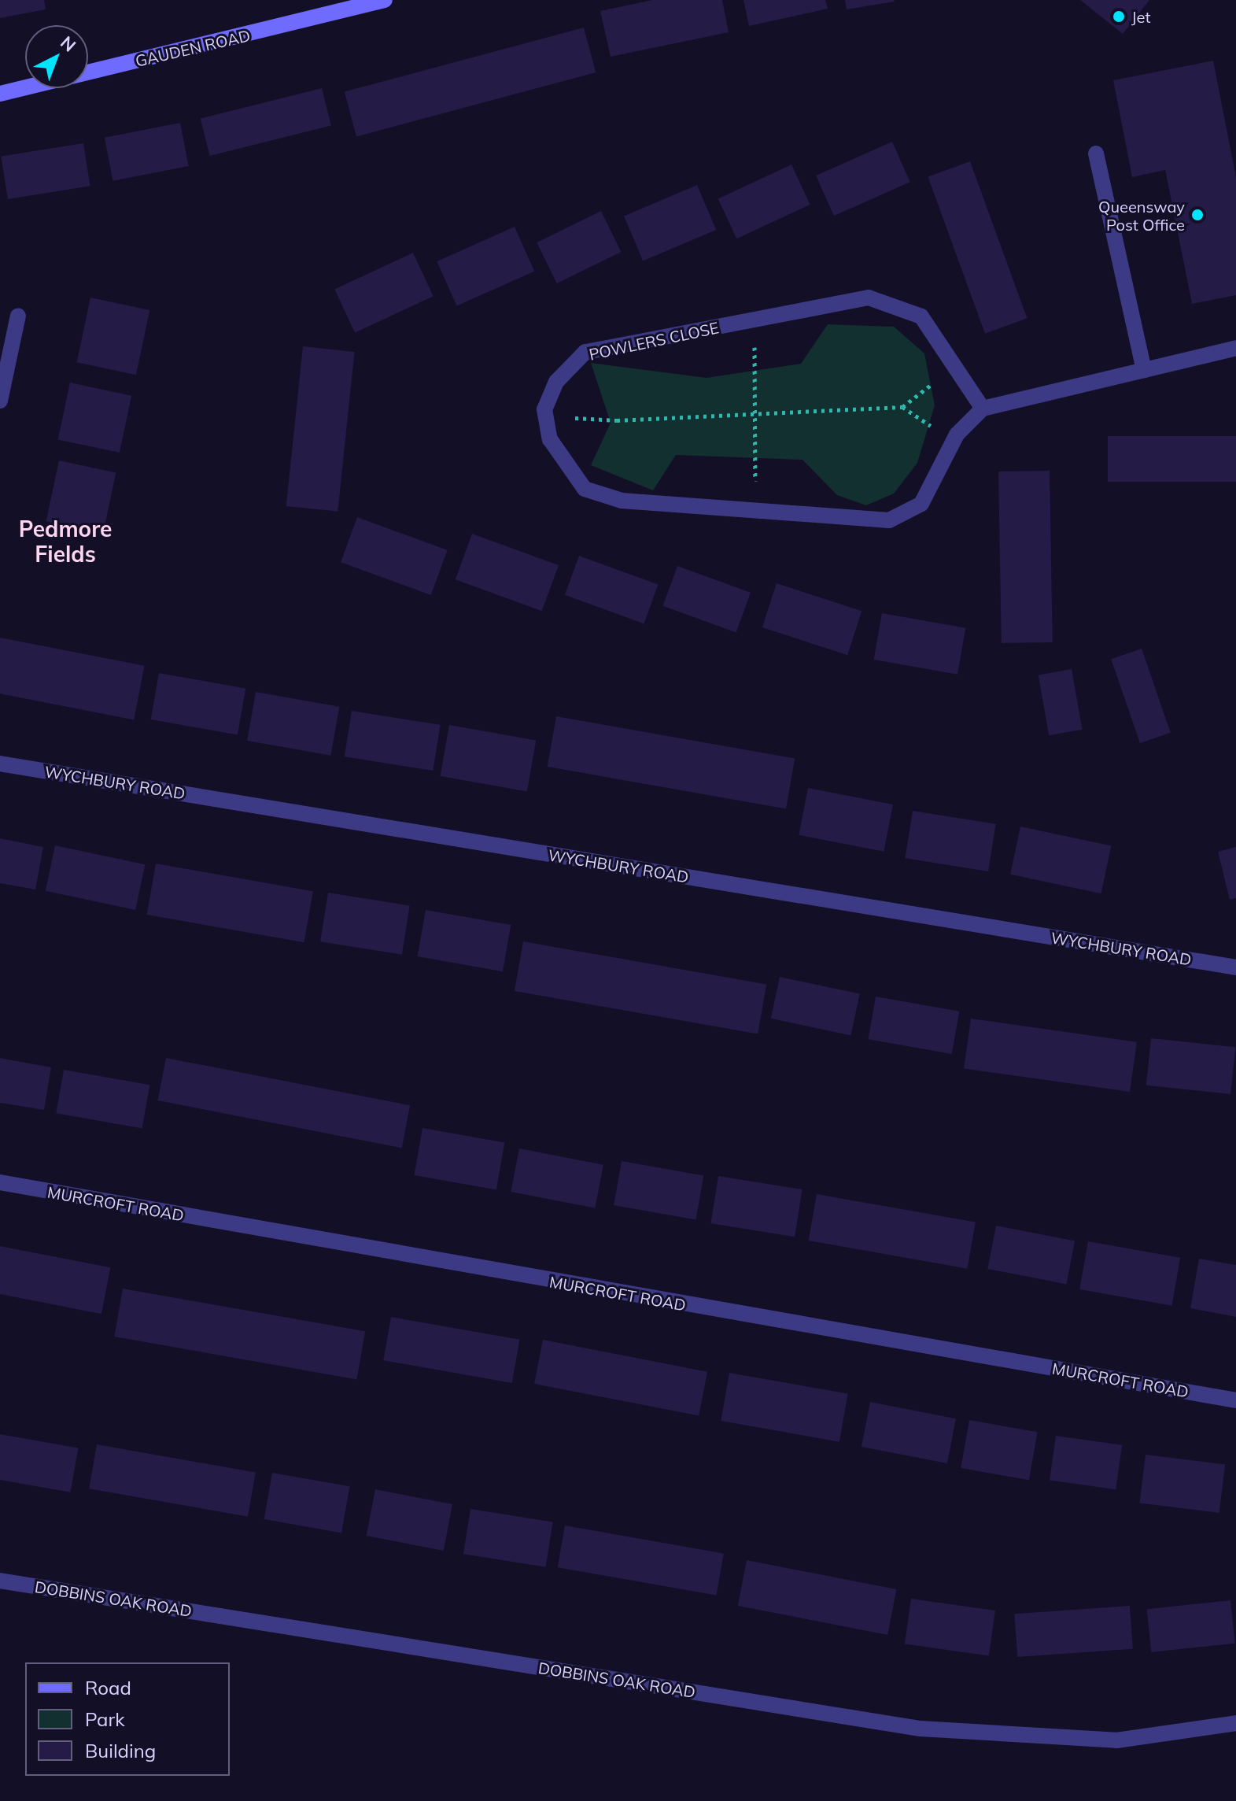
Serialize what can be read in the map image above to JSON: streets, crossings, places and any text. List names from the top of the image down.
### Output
{
  "streets": {
    "street": [
      "GAUDEN ROAD",
      "POWLERS CLOSE",
      "WYCHBURY ROAD",
      "MURCROFT ROAD",
      "DOBBINS OAK ROAD"
    ]
  },
  "districts": ["Pedmore Fields"],
  "places": ["Jet", "Queensway Post Office"],
  "legend": ["Road", "Park", "Building"],
  "north": "top right"
}
